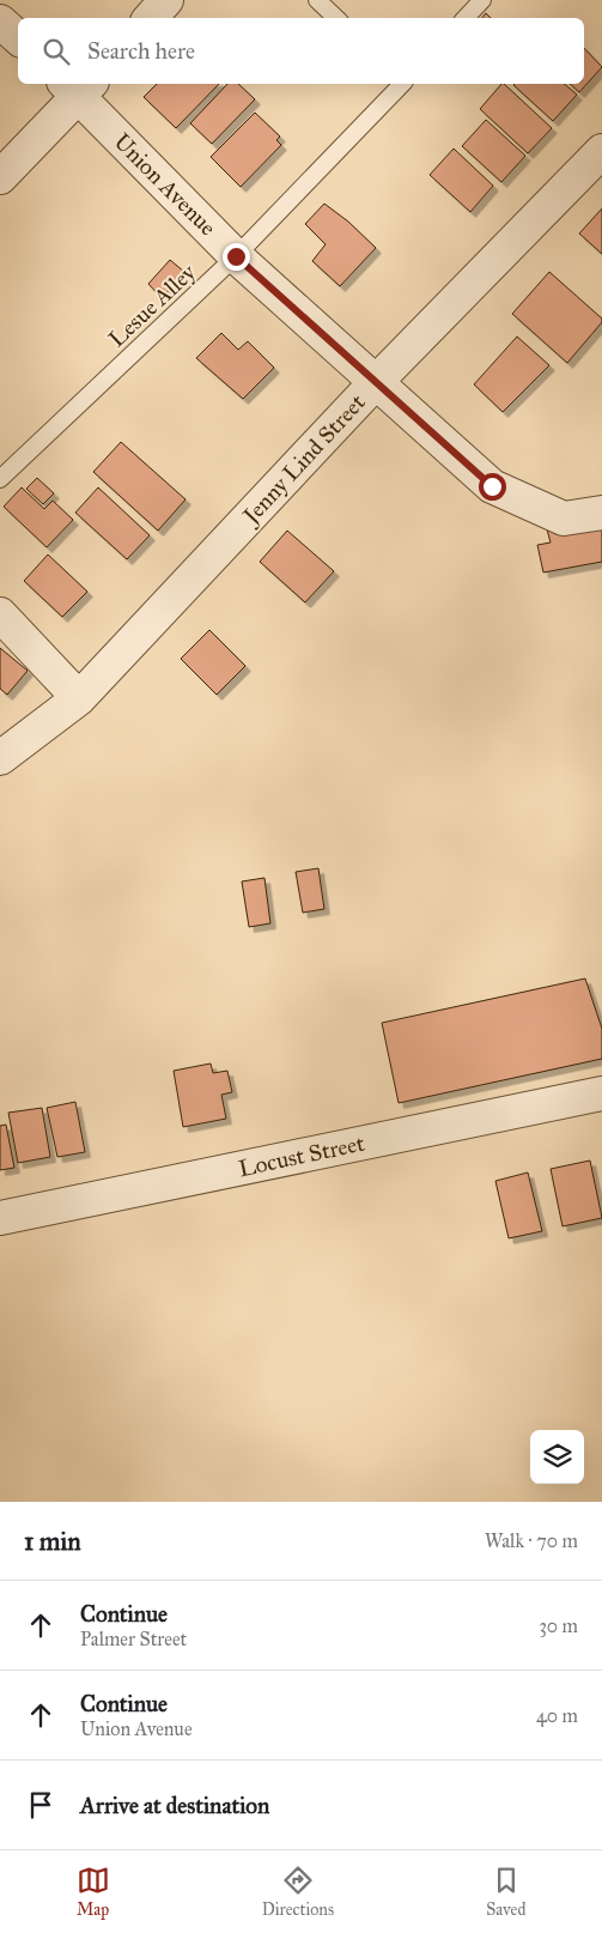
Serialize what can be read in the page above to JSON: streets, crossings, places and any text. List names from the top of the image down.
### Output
{
  "streets": {
    "street": ["Union Avenue", "Jenny Lind Street", "Locust Street"],
    "lane": ["Lesue Alley"]
  },
  "crossings": [
    ["Union Avenue", "Lesue Alley"],
    ["Union Avenue", "Jenny Lind Street"]
  ],
  "page": {
    "search": "Search here",
    "heading": ["1 min", "Walk · 70 m"],
    "list": [
      ["Continue", "Palmer Street", "30 m"],
      ["Continue", "Union Avenue", "40 m"],
      "Arrive at destination"
    ],
    "nav": ["Map", "Directions", "Saved"]
  }
}
